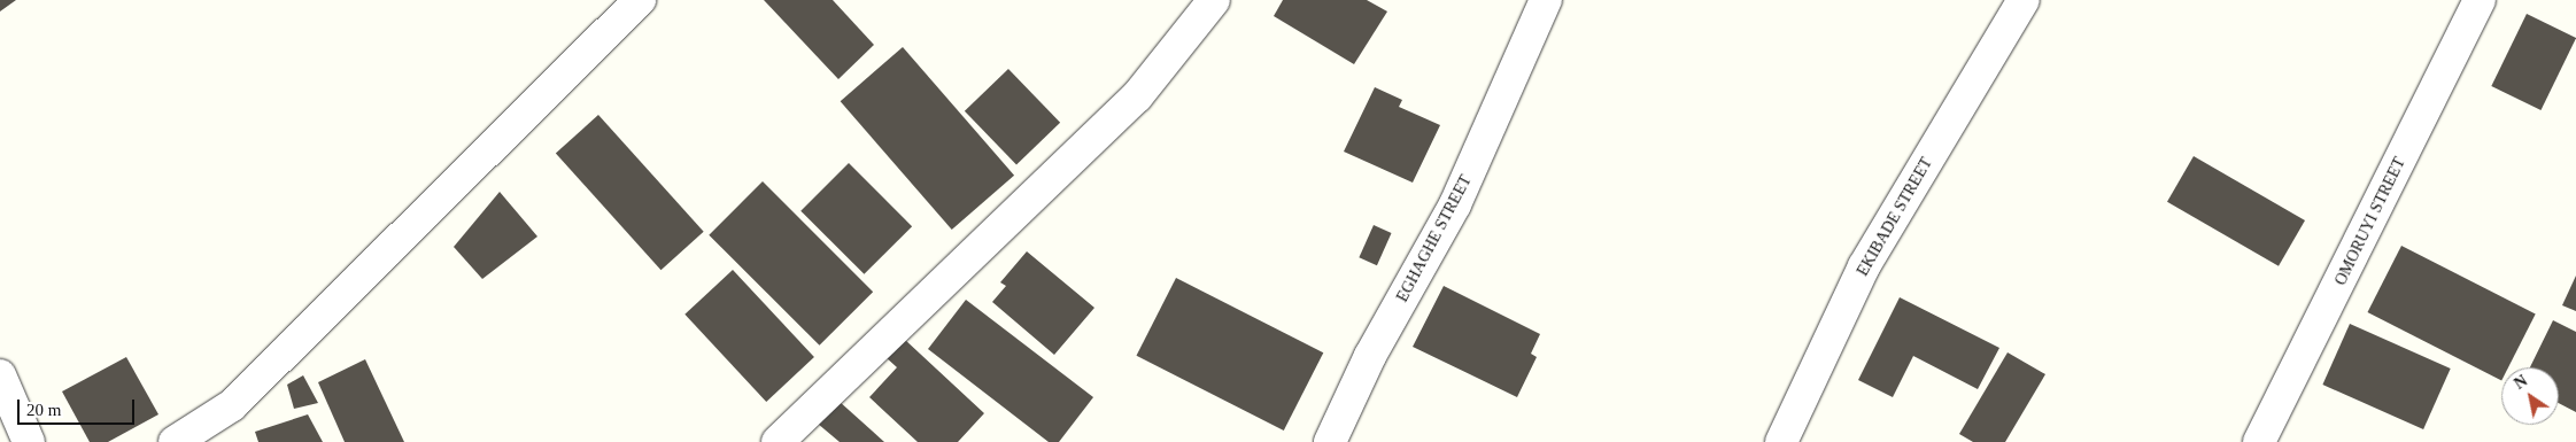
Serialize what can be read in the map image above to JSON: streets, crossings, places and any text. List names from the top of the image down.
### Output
{
  "streets": {
    "street": ["EKIBADE STREET", "OMORUYI STREET", "EGHAGHE STREET"]
  },
  "scale_bar": "20 m",
  "north": "top left"
}
